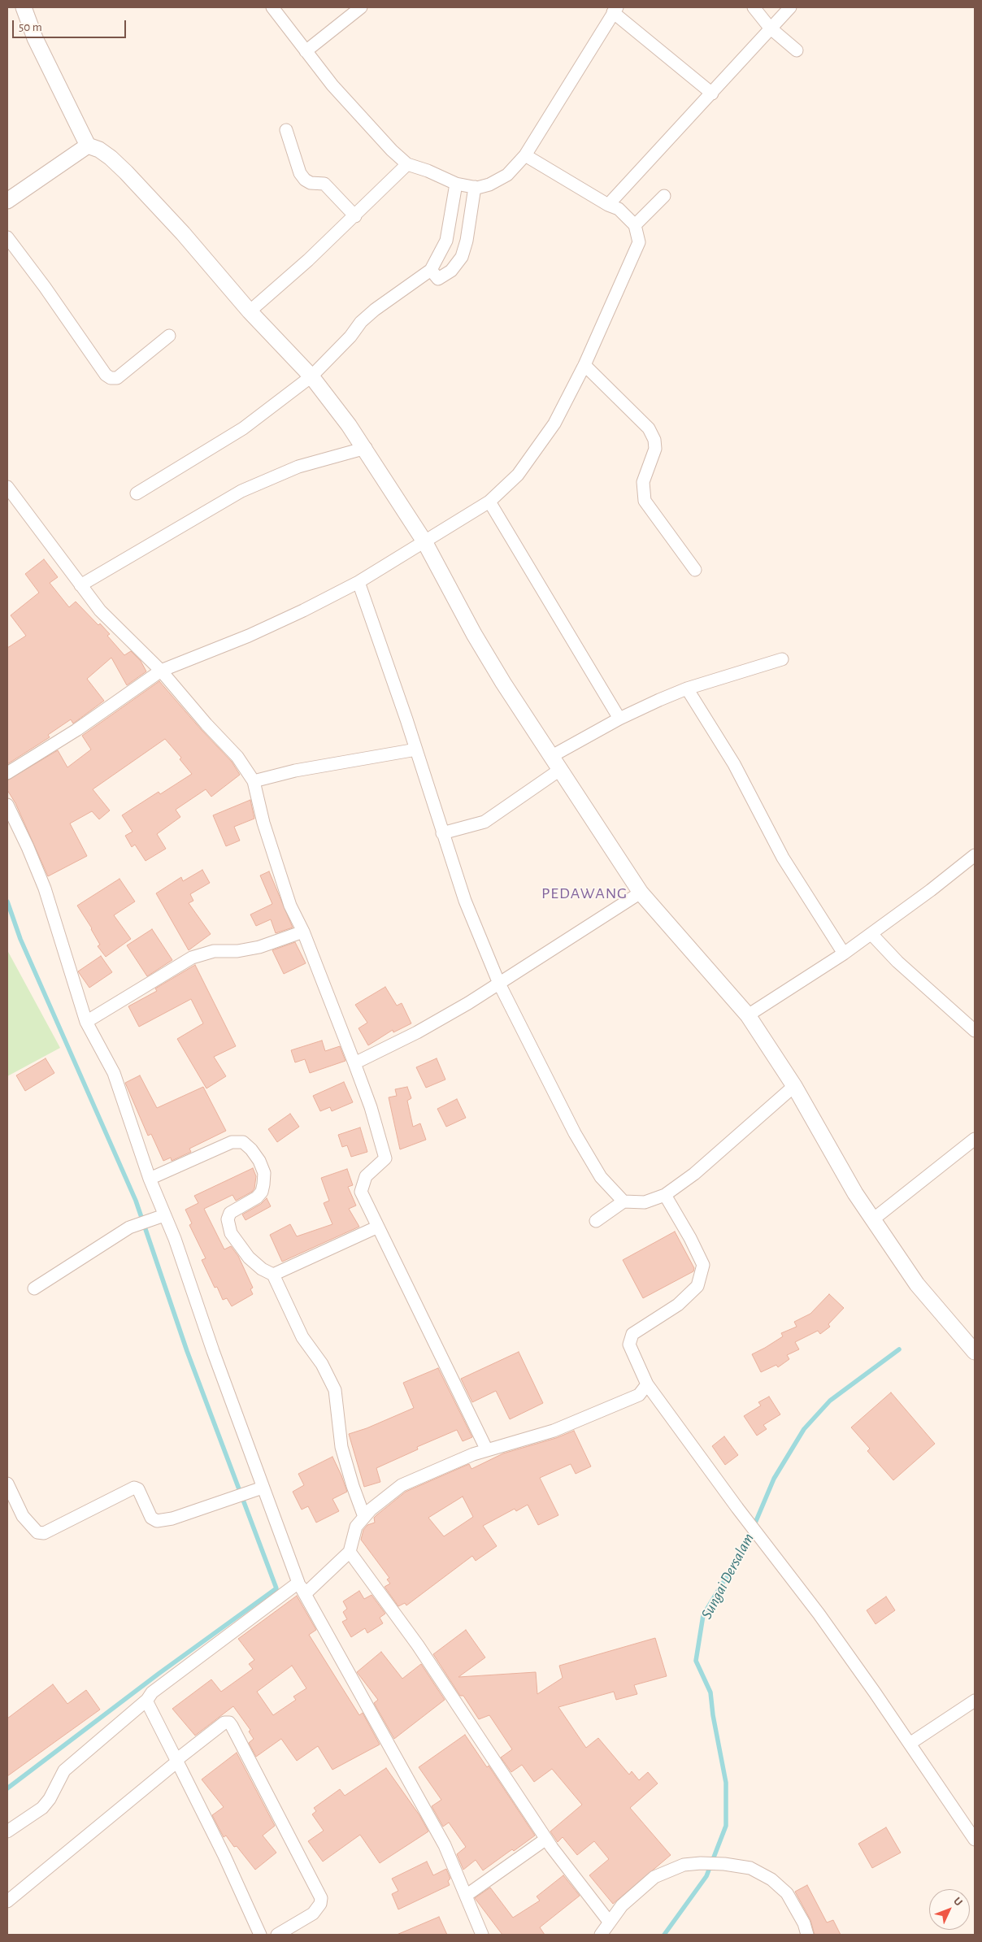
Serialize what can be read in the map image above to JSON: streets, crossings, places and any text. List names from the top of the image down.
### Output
{
  "districts": ["PEDAWANG"],
  "water": ["Sungai Dersalam"],
  "scale_bar": "50 m",
  "north": "top right"
}
